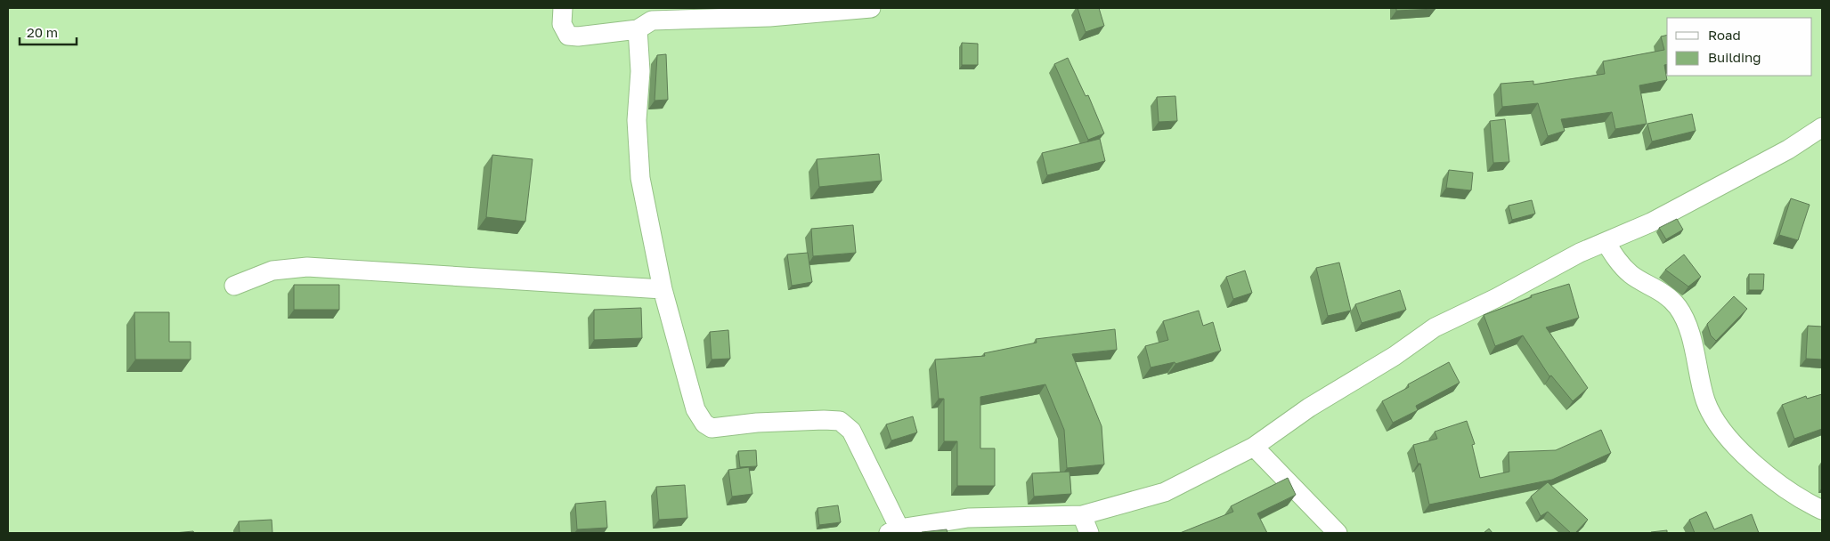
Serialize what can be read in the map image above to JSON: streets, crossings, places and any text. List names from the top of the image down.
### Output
{
  "legend": ["Road", "Building"],
  "scale_bar": "20 m"
}
